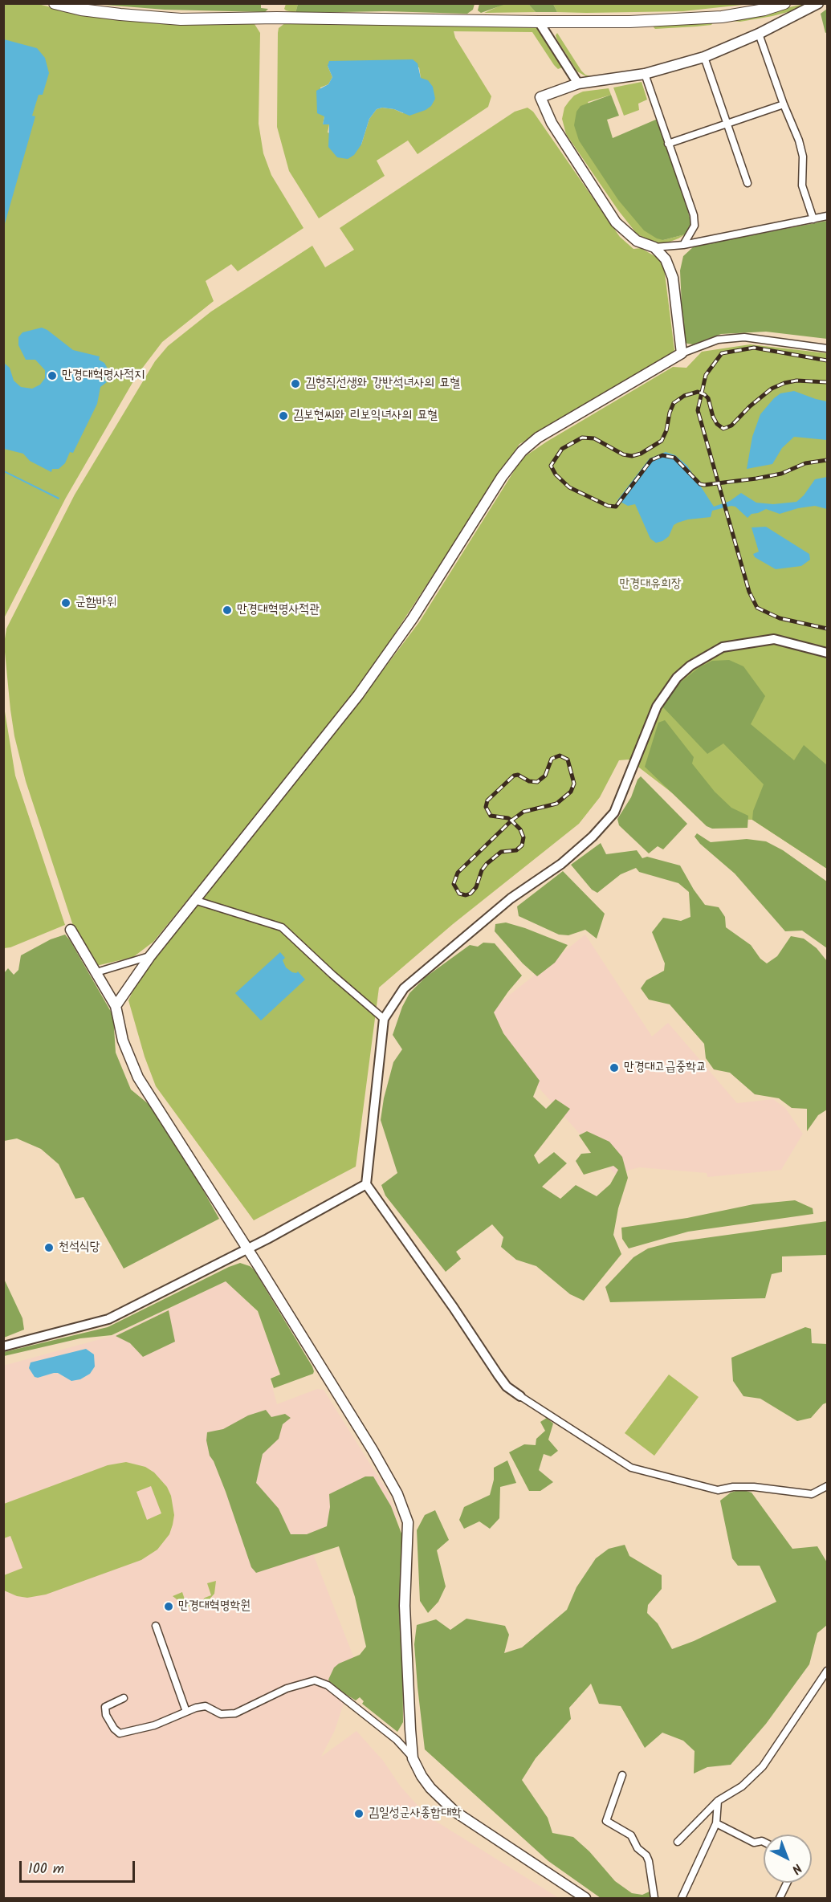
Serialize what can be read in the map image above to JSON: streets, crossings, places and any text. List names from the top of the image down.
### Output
{
  "parks": ["만경대유희장"],
  "places": [
    "만경대혁명사적지",
    "김형직선생와 강반석녀사의 묘혈",
    "김보현씨와 리보익녀사의 묘혈",
    "군함바위",
    "만경대혁명사적관",
    "만경대고급중학교",
    "천석식당",
    "만경대혁명학원",
    "김일성군사종합대학"
  ],
  "scale_bar": "100 m",
  "north": "bottom right"
}
